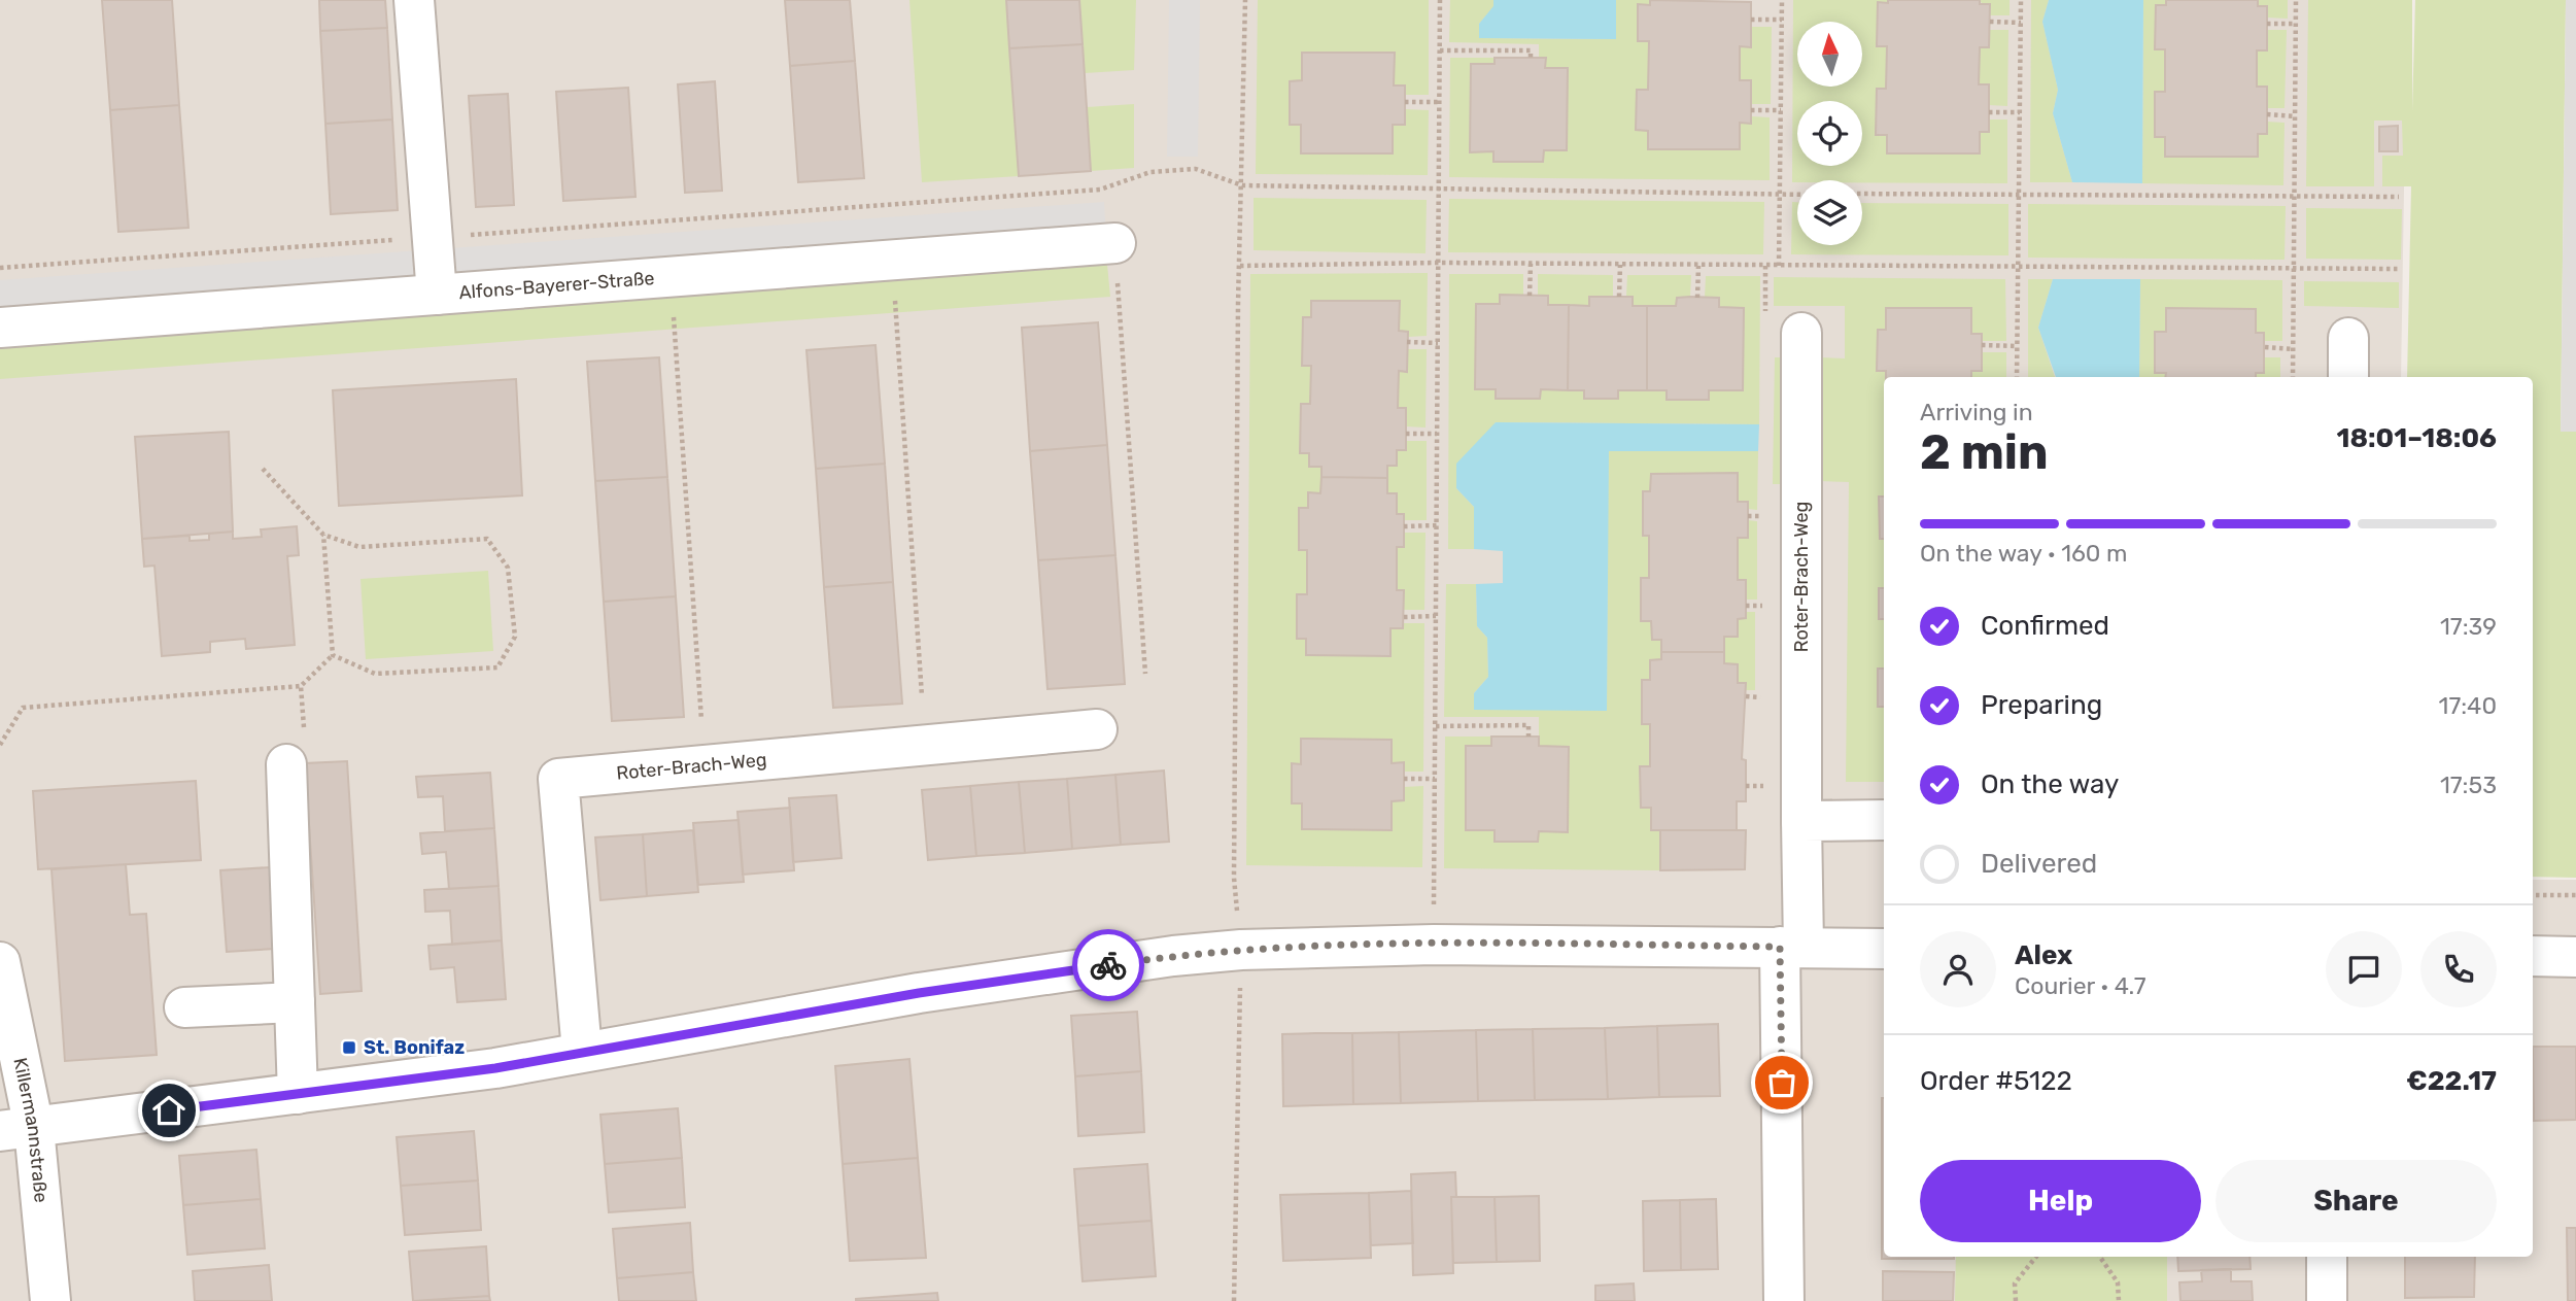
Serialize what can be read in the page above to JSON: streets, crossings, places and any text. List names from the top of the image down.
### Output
{
  "streets": {
    "street": ["Alfons-Bayerer-Straße", "Roter-Brach-Weg", "Killermannstraße"]
  },
  "places": {
    "transit": ["St. Bonifaz"]
  },
  "north": "top",
  "page": {
    "heading": ["2 min", "Arriving in", "18:01–18:06"],
    "panel": [
      "Alex",
      "Courier · 4.7",
      "Order #5122",
      "€22.17"
    ],
    "bar": "On the way · 160 m",
    "list": [
      ["Confirmed", "17:39"],
      ["Preparing", "17:40"],
      ["On the way", "17:53"],
      "Delivered"
    ],
    "buttons": ["Help", "Share"]
  }
}
